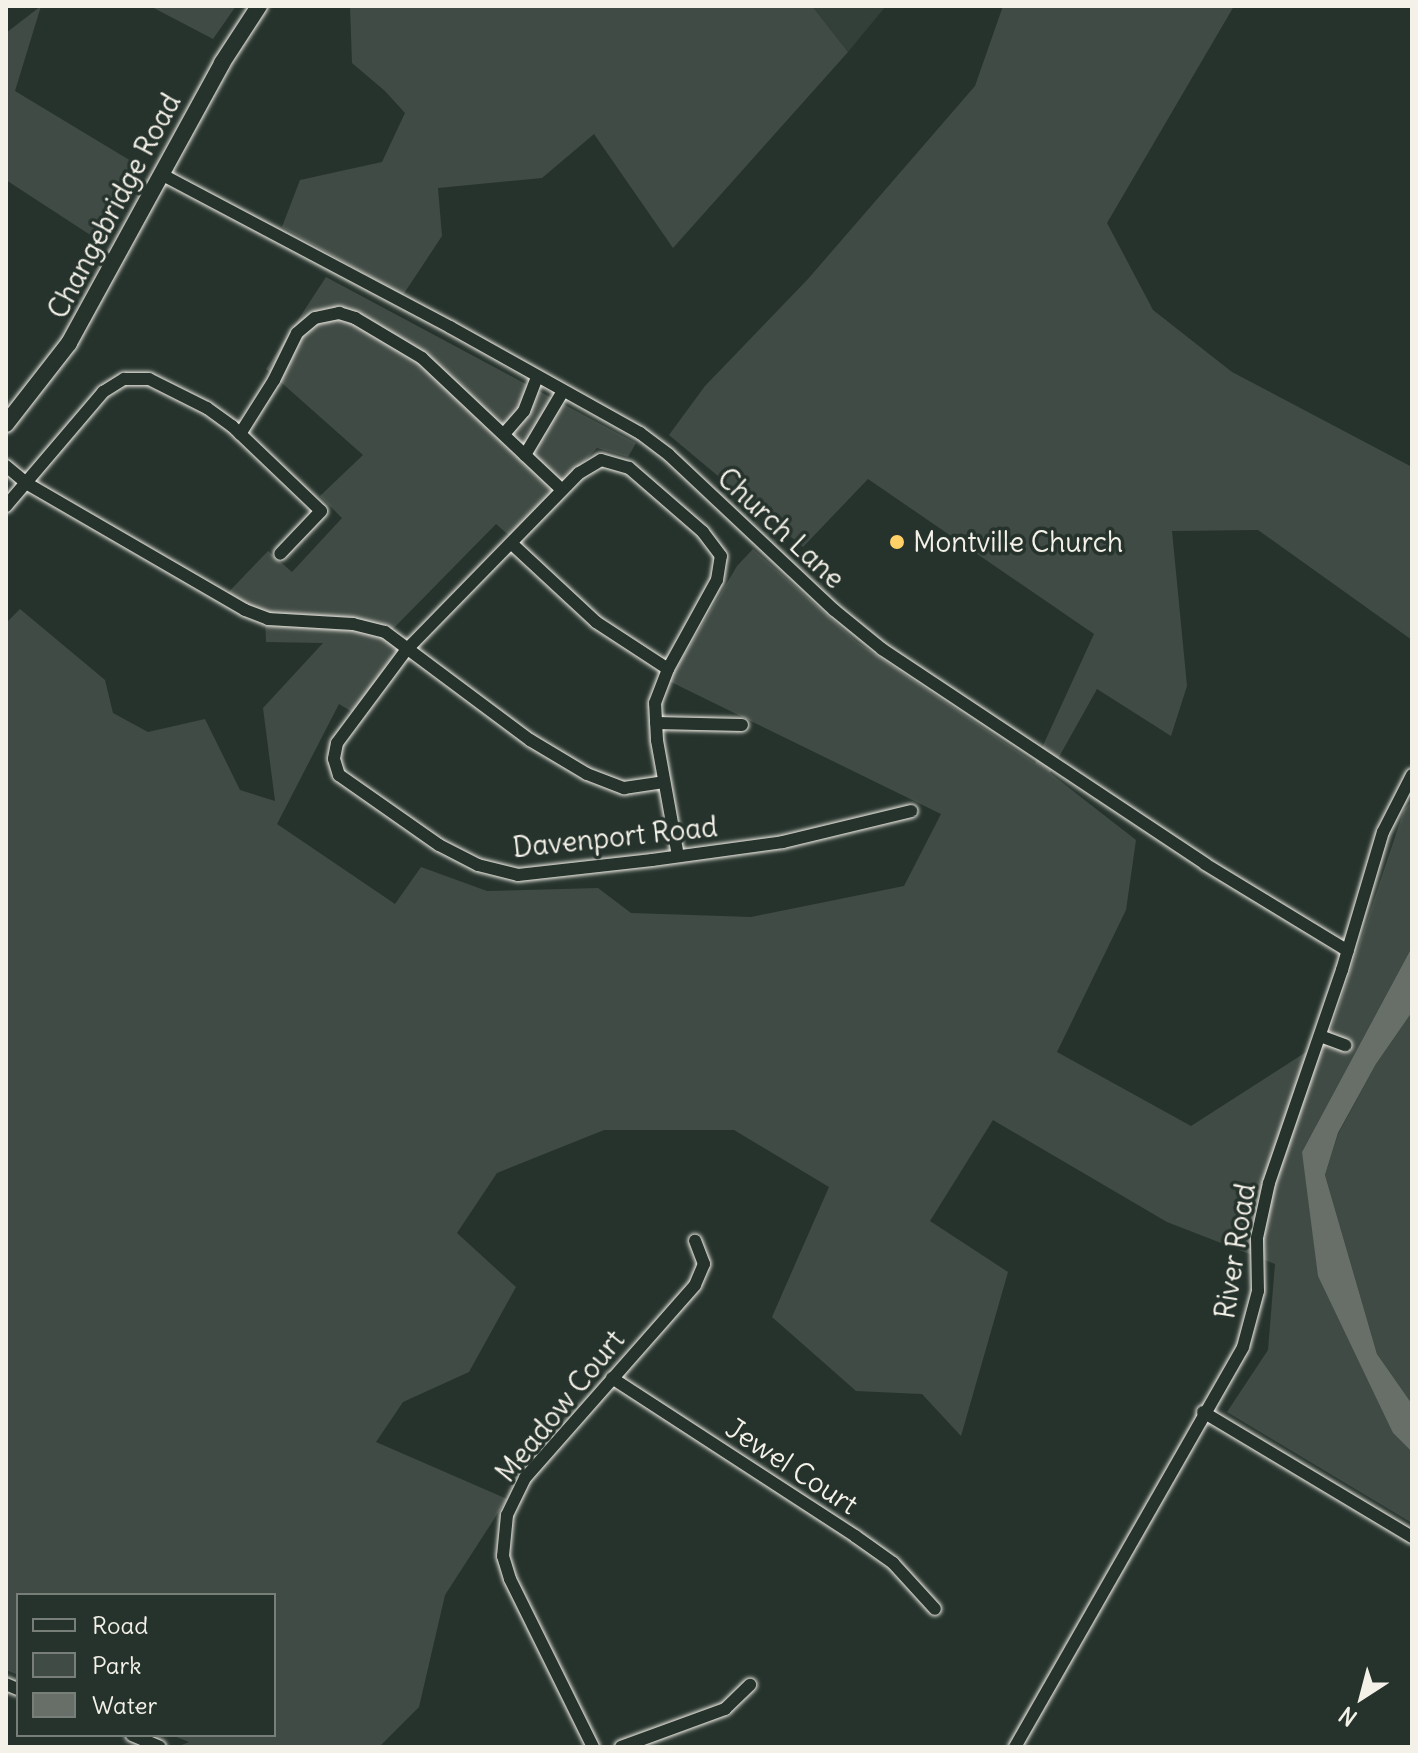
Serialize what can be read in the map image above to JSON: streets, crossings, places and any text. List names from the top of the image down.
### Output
{
  "streets": {
    "main road": ["Changebridge Road"],
    "street": [
      "Church Lane",
      "Davenport Road",
      "River Road",
      "Meadow Court",
      "Jewel Court"
    ]
  },
  "crossings": [
    ["Changebridge Road", "Church Lane"],
    ["Church Lane", "River Road"],
    ["Meadow Court", "Jewel Court"]
  ],
  "places": ["Montville Church"],
  "legend": ["Road", "Park", "Water"],
  "north": "bottom left"
}
